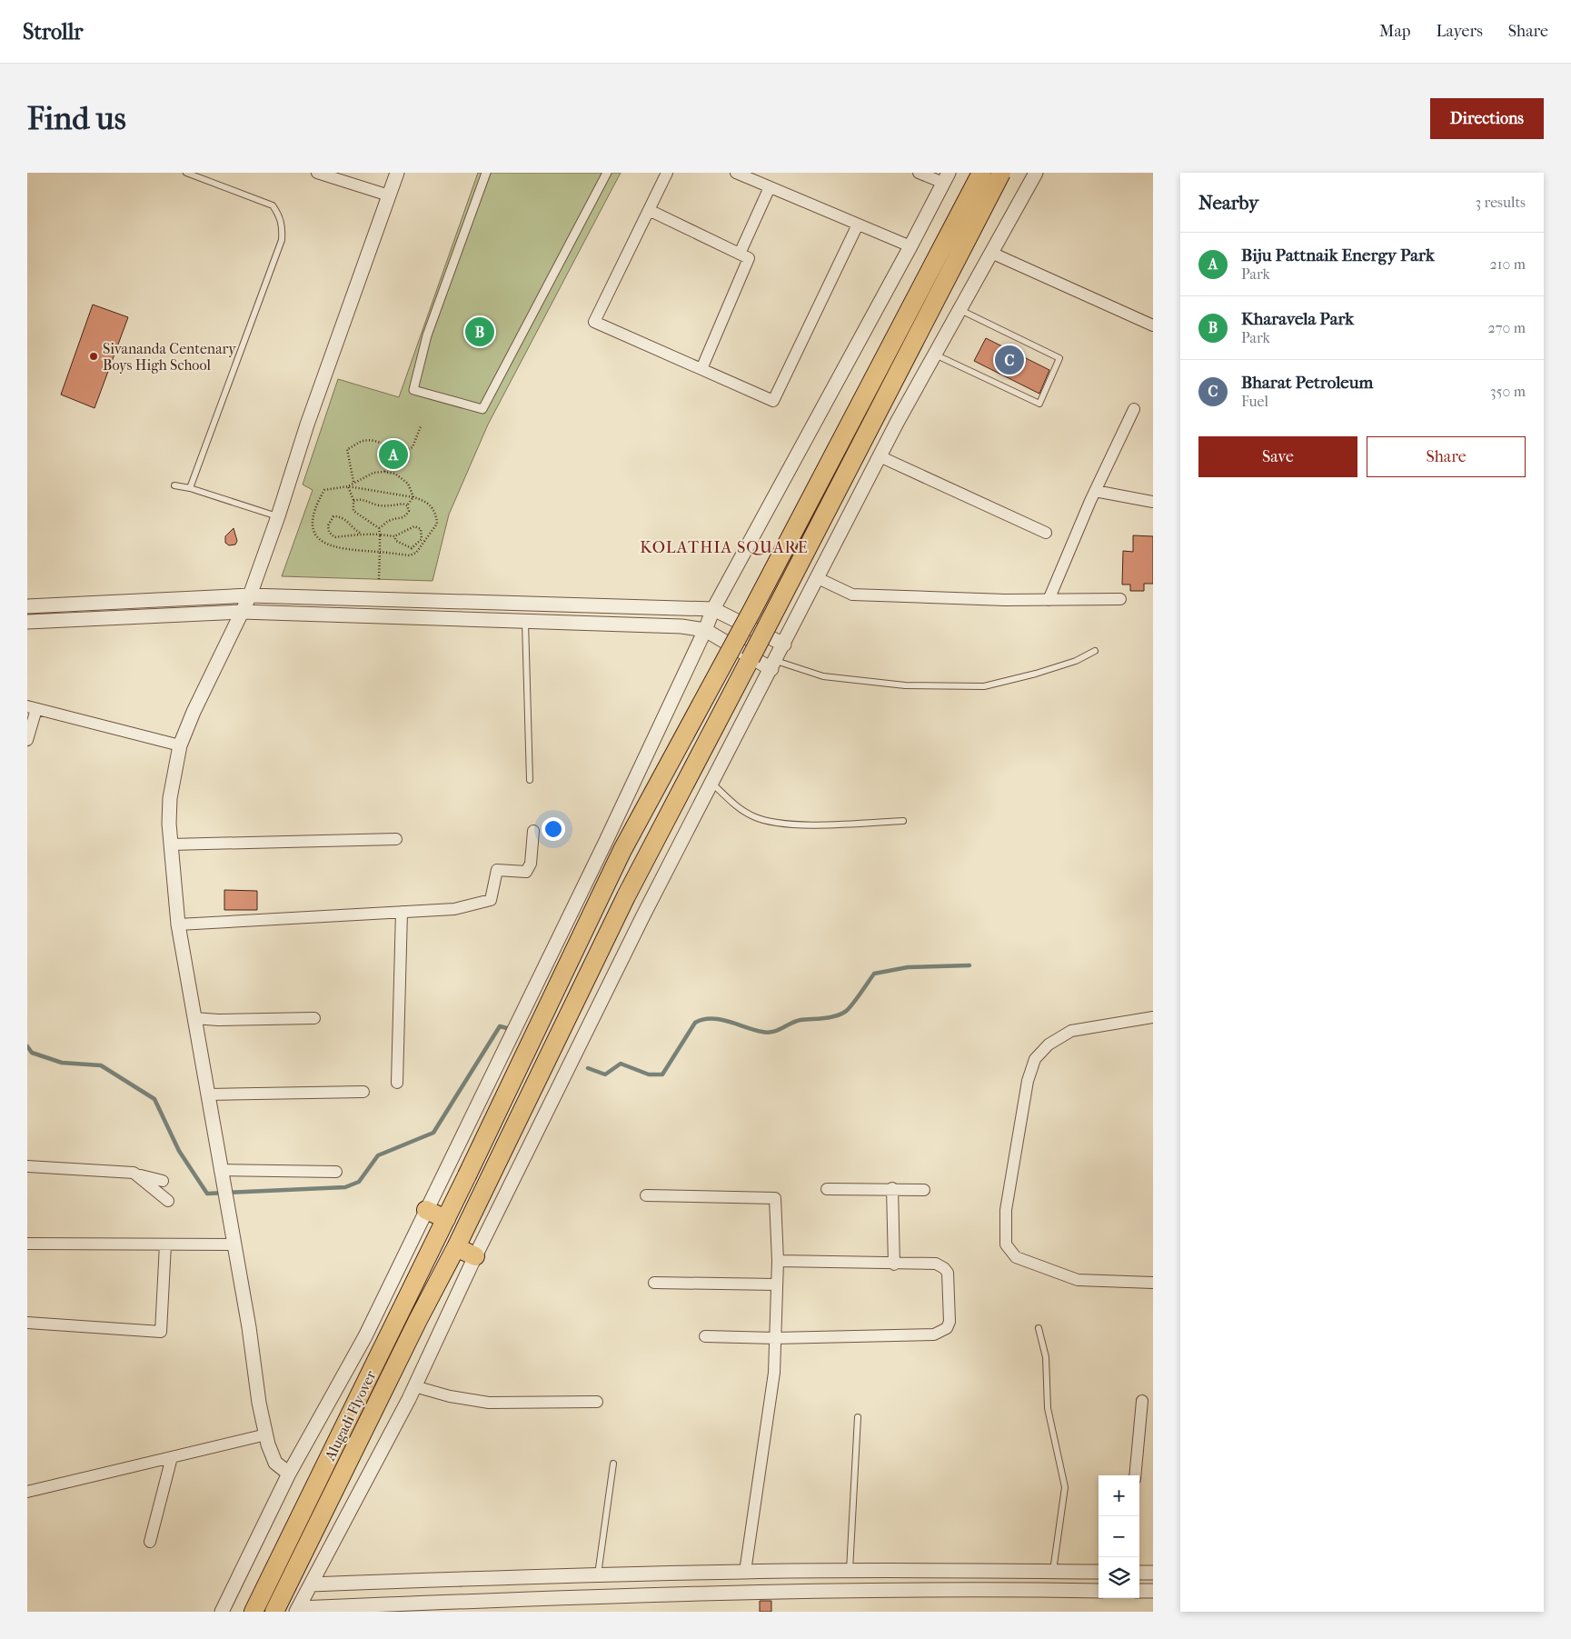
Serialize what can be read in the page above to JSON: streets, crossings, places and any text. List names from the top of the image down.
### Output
{
  "streets": {
    "highway": ["Alugadi Flyover"]
  },
  "districts": ["KOLATHIA SQUARE"],
  "places": ["Sivananda Centenary Boys High School"],
  "page": {
    "header": "Strollr",
    "nav": ["Map", "Layers", "Share"],
    "buttons": [
      "Directions",
      ["Save", "Share"]
    ],
    "title": "Find us",
    "heading": ["Nearby", "3 results"],
    "list": [
      {
        "mark": "A",
        "name": "Biju Pattnaik Energy Park",
        "note": "Park",
        "value": "210 m"
      },
      {
        "mark": "B",
        "name": "Kharavela Park",
        "note": "Park",
        "value": "270 m"
      },
      {
        "mark": "C",
        "name": "Bharat Petroleum",
        "note": "Fuel",
        "value": "350 m"
      }
    ],
    "pins": ["B", "C", "A"],
    "map_buttons": ["+", "−"]
  }
}
